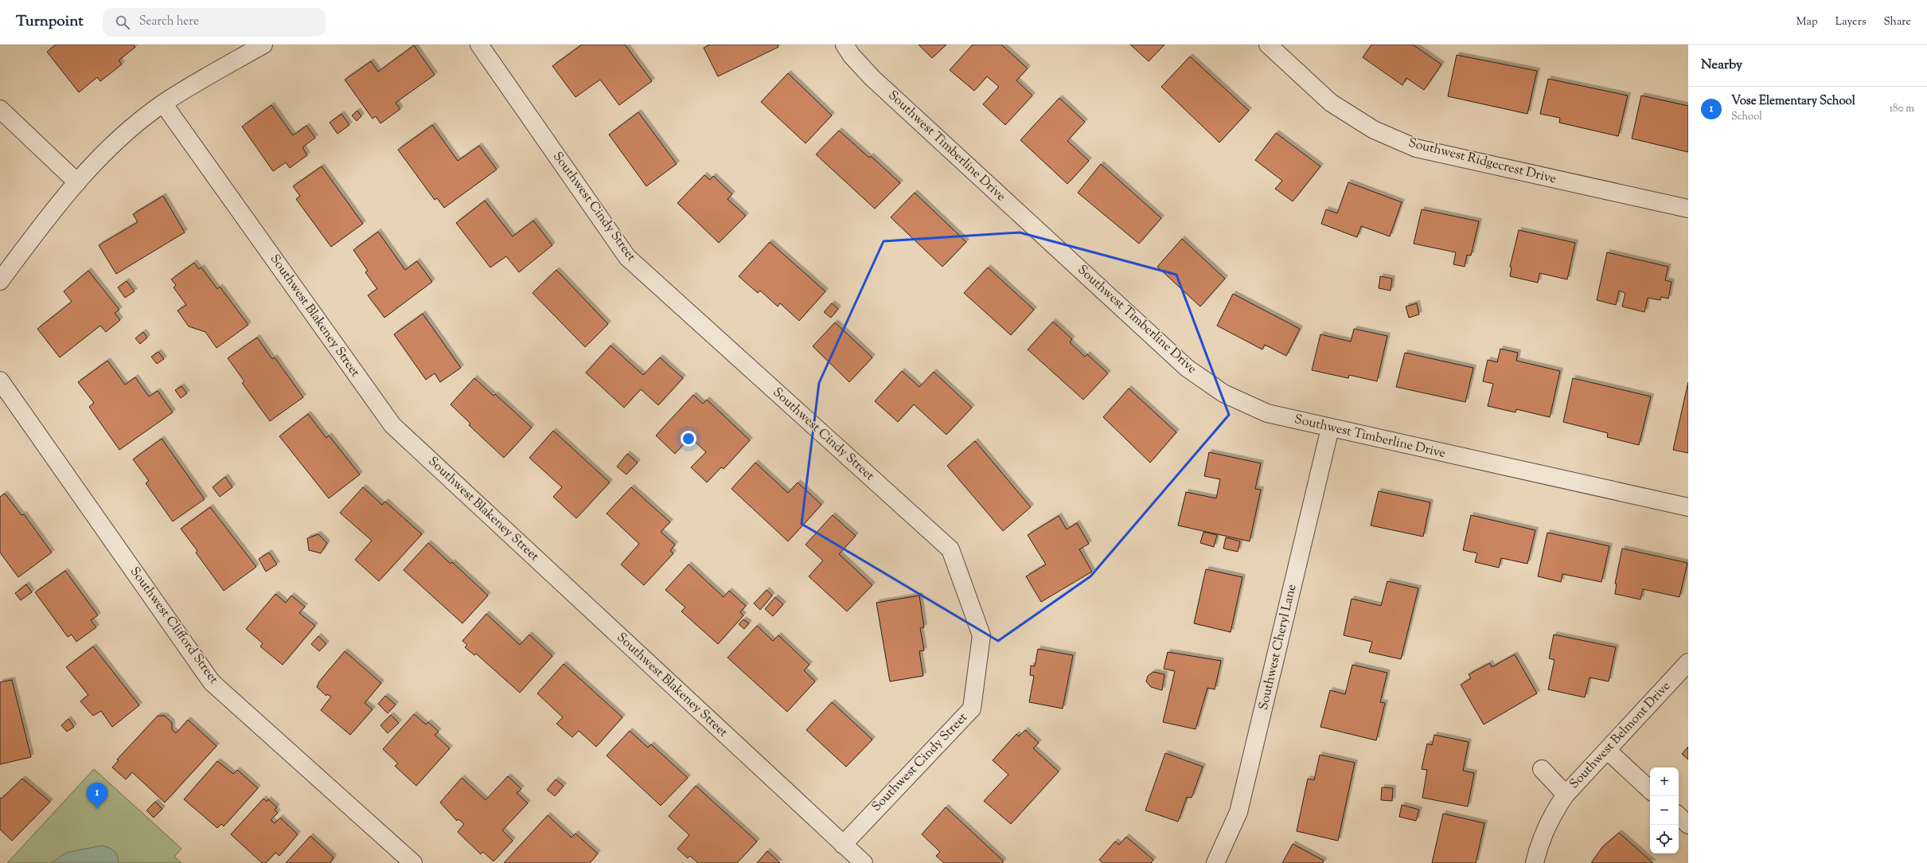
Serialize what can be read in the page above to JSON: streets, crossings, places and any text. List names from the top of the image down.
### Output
{
  "streets": {
    "street": [
      "Southwest Timberline Drive",
      "Southwest Ridgecrest Drive",
      "Southwest Cindy Street",
      "Southwest Blakeney Street",
      "Southwest Clifford Street",
      "Southwest Cheryl Lane",
      "Southwest Belmont Drive"
    ]
  },
  "crossings": [
    ["Southwest Timberline Drive", "Southwest Cheryl Lane"],
    ["Southwest Cindy Street", "Southwest Blakeney Street"]
  ],
  "page": {
    "header": "Turnpoint",
    "search": "Search here",
    "nav": ["Map", "Layers", "Share"],
    "heading": "Nearby",
    "list": [
      {
        "mark": "1",
        "name": "Vose Elementary School",
        "note": "School",
        "value": "180 m"
      }
    ],
    "map_buttons": ["+", "−"],
    "pins": "1"
  }
}
